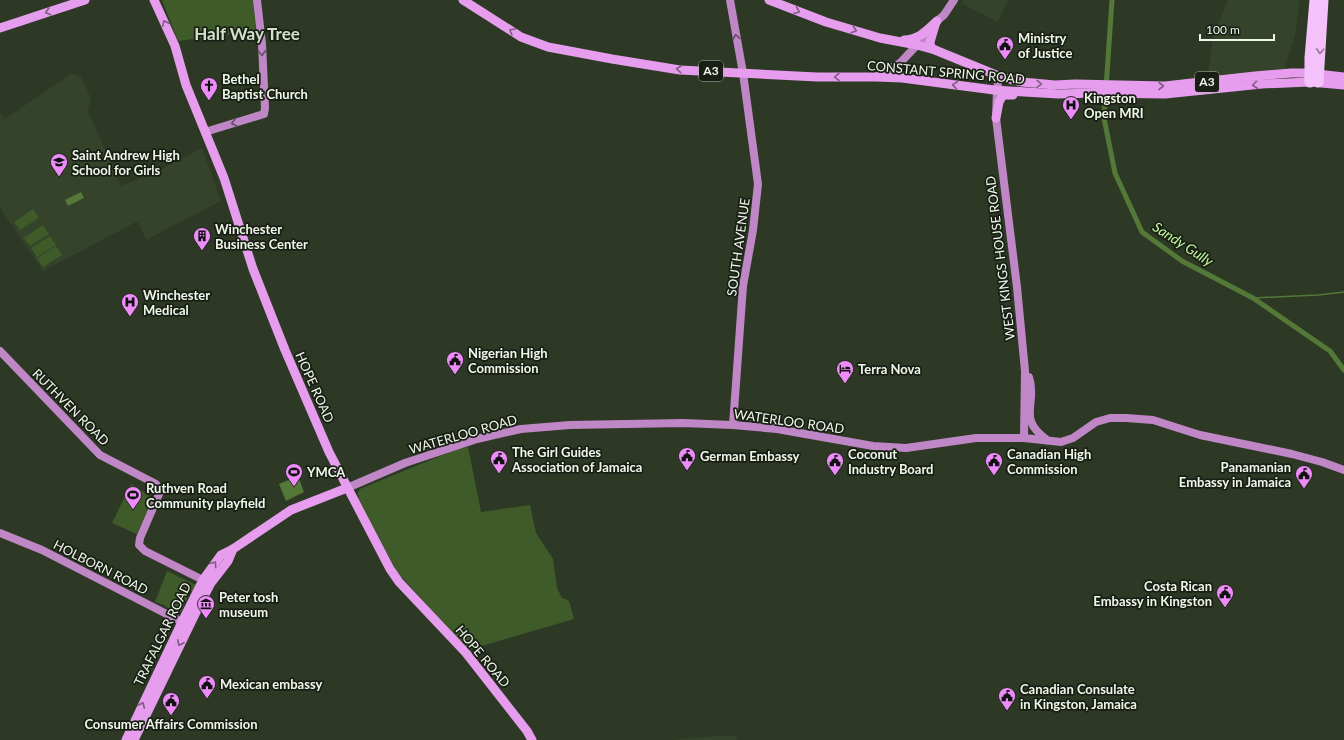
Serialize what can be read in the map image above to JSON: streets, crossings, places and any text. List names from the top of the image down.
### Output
{
  "streets": {
    "main road": [
      "A3",
      "CONSTANT SPRING ROAD",
      "SOUTH AVENUE",
      "WEST KINGS HOUSE ROAD",
      "HOPE ROAD",
      "RUTHVEN ROAD",
      "WATERLOO ROAD",
      "HOLBORN ROAD",
      "TRAFALGAR ROAD"
    ]
  },
  "crossings": [
    ["A3", "CONSTANT SPRING ROAD"],
    ["A3", "WEST KINGS HOUSE ROAD"],
    ["CONSTANT SPRING ROAD", "SOUTH AVENUE"],
    ["CONSTANT SPRING ROAD", "WEST KINGS HOUSE ROAD"],
    ["SOUTH AVENUE", "WATERLOO ROAD"],
    ["WEST KINGS HOUSE ROAD", "WATERLOO ROAD"],
    ["HOPE ROAD", "WATERLOO ROAD"],
    ["HOPE ROAD", "TRAFALGAR ROAD"],
    ["RUTHVEN ROAD", "TRAFALGAR ROAD"],
    ["WATERLOO ROAD", "TRAFALGAR ROAD"],
    ["HOLBORN ROAD", "TRAFALGAR ROAD"]
  ],
  "districts": ["Half Way Tree"],
  "water": ["Sandy Gully"],
  "places": {
    "public building": [
      "Ministry of Justice",
      "Nigerian High Commission",
      "German Embassy",
      "The Girl Guides Association of Jamaica",
      "Coconut Industry Board",
      "Canadian High Commission",
      "Panamanian Embassy in Jamaica",
      "Costa Rican Embassy in Kingston",
      "Mexican embassy",
      "Canadian Consulate in Kingston, Jamaica",
      "Consumer Affairs Commission"
    ],
    "church": ["Bethel Baptist Church"],
    "hospital": ["Kingston Open MRI", "Winchester Medical"],
    "school or university": ["Saint Andrew High School for Girls"],
    "building": ["Winchester Business Center"],
    "hotel": ["Terra Nova"],
    "sports": ["YMCA", "Ruthven Road Community playfield"],
    "museum": ["Peter tosh museum"]
  },
  "scale_bar": "100 m"
}
